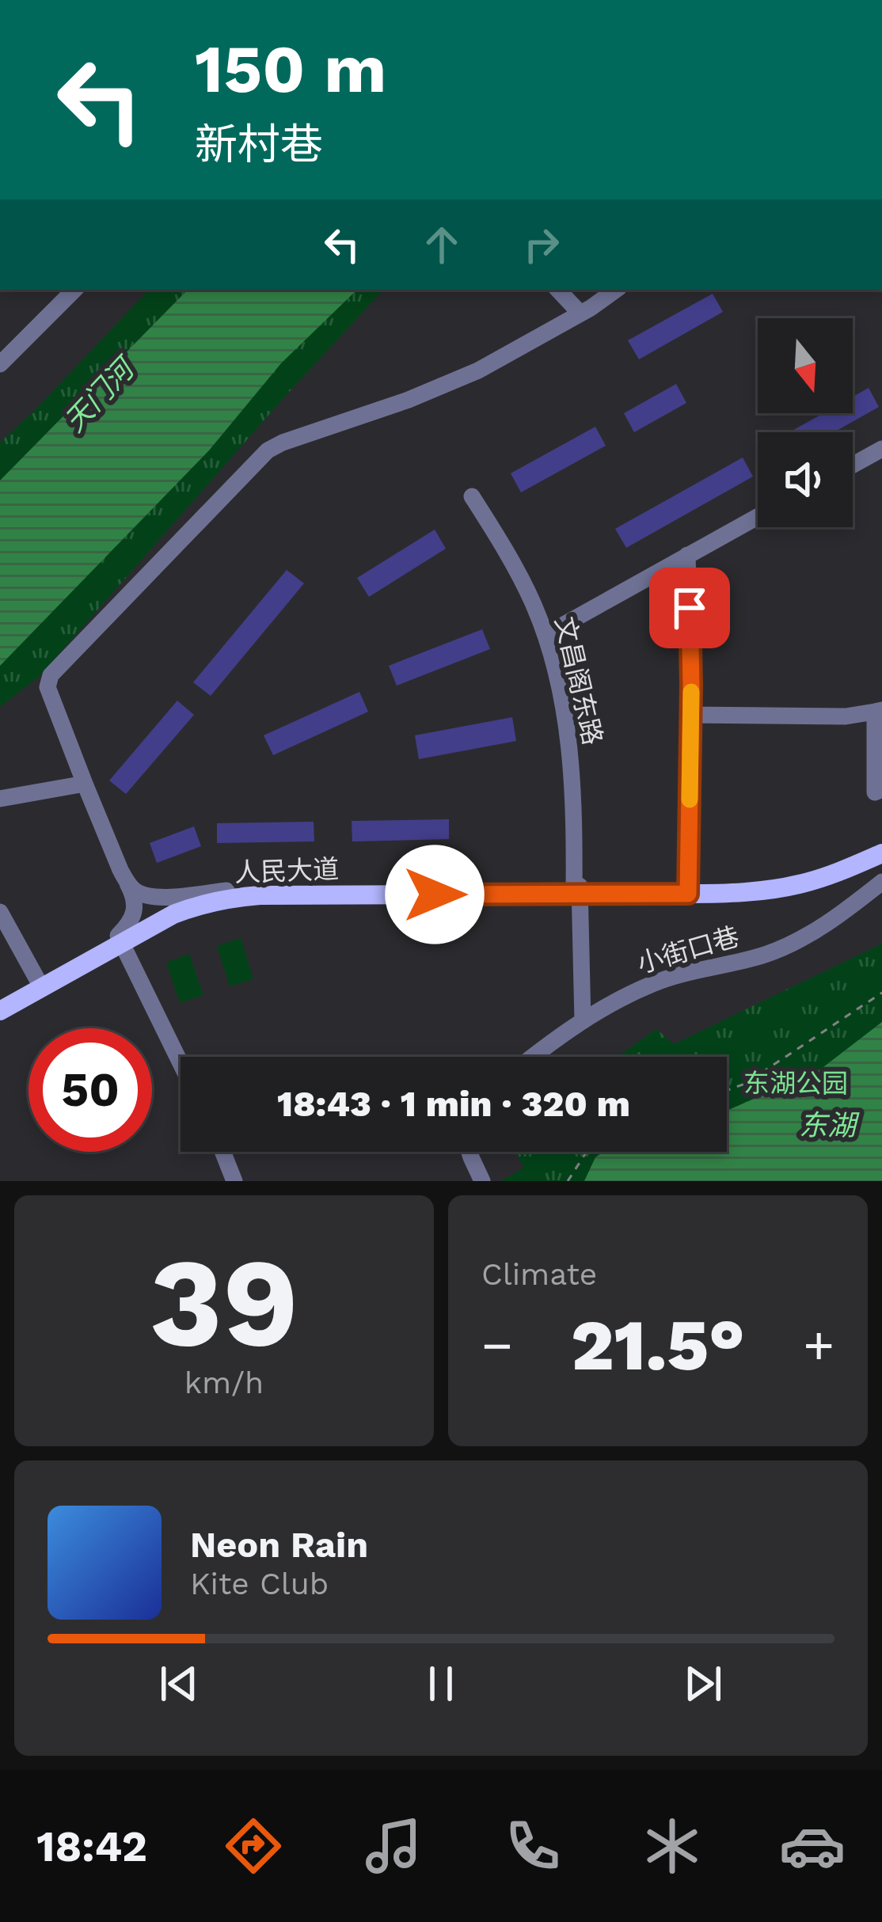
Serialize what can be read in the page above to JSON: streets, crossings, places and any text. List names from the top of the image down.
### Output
{
  "streets": {
    "main road": ["人民大道"],
    "street": ["文昌阁东路", "小街口巷"]
  },
  "crossings": [
    ["文昌阁东路", "人民大道"],
    ["文昌阁东路", "小街口巷"]
  ],
  "water": ["天门河", "东湖"],
  "parks": ["东湖公园"],
  "north": "bottom",
  "page": {
    "turn": ["150 m", "新村巷"],
    "limit": "50",
    "trip": "18:43 · 1 min · 320 m",
    "tile": [
      ["39", "km/h"],
      "Climate"
    ],
    "heat": ["−", "21.5°", "+"],
    "song": ["Neon Rain", "Kite Club"],
    "tabs": "18:42"
  }
}
